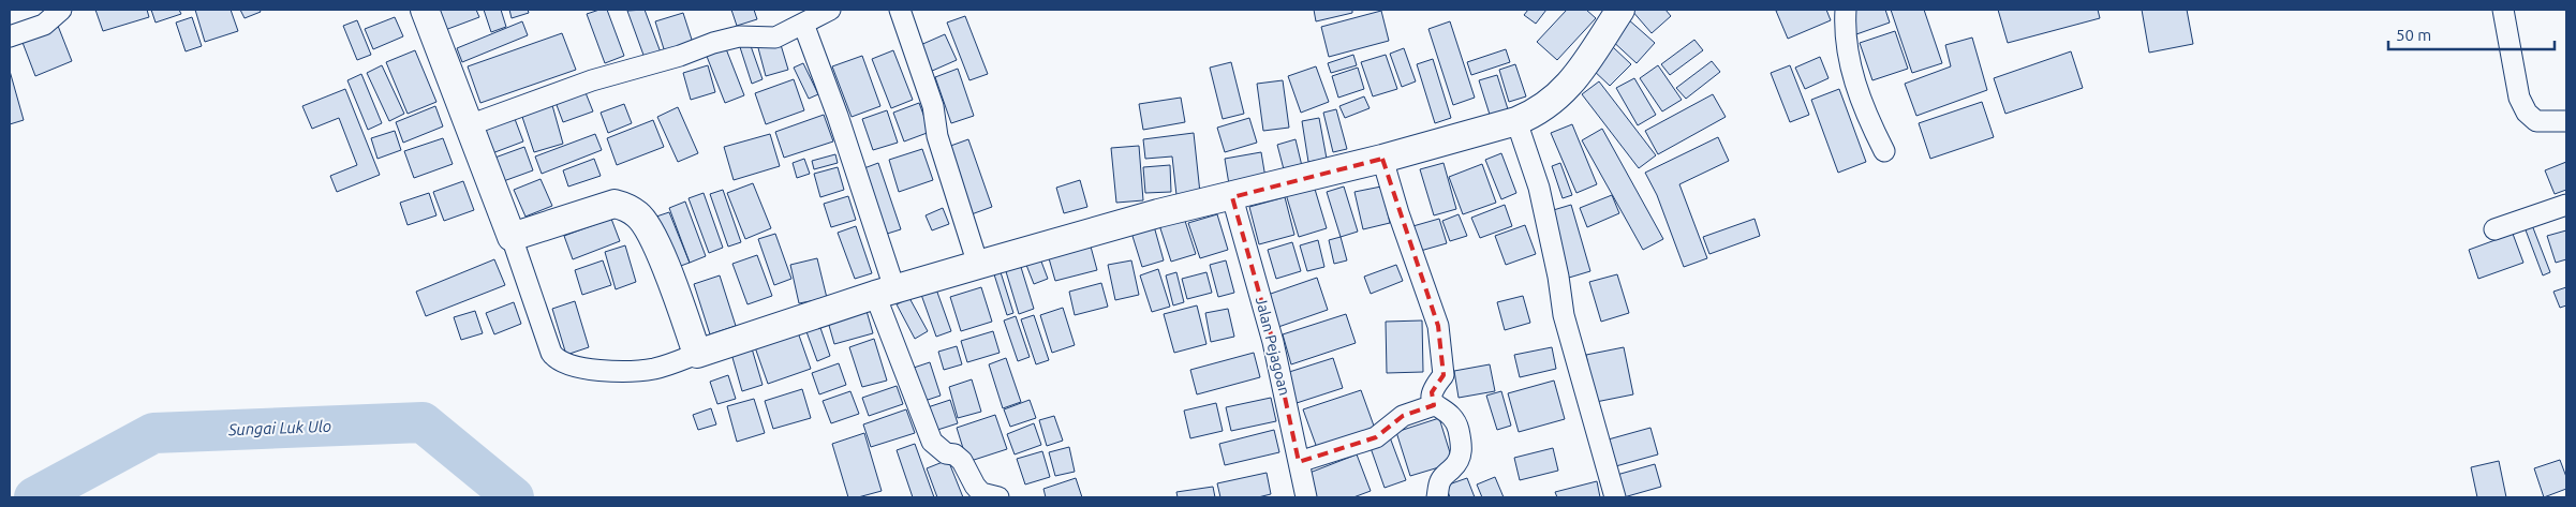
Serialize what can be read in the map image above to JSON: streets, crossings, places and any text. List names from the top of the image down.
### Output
{
  "streets": {
    "street": ["Jalan Pejagoan"]
  },
  "water": ["Sungai Luk Ulo"],
  "scale_bar": "50 m"
}
